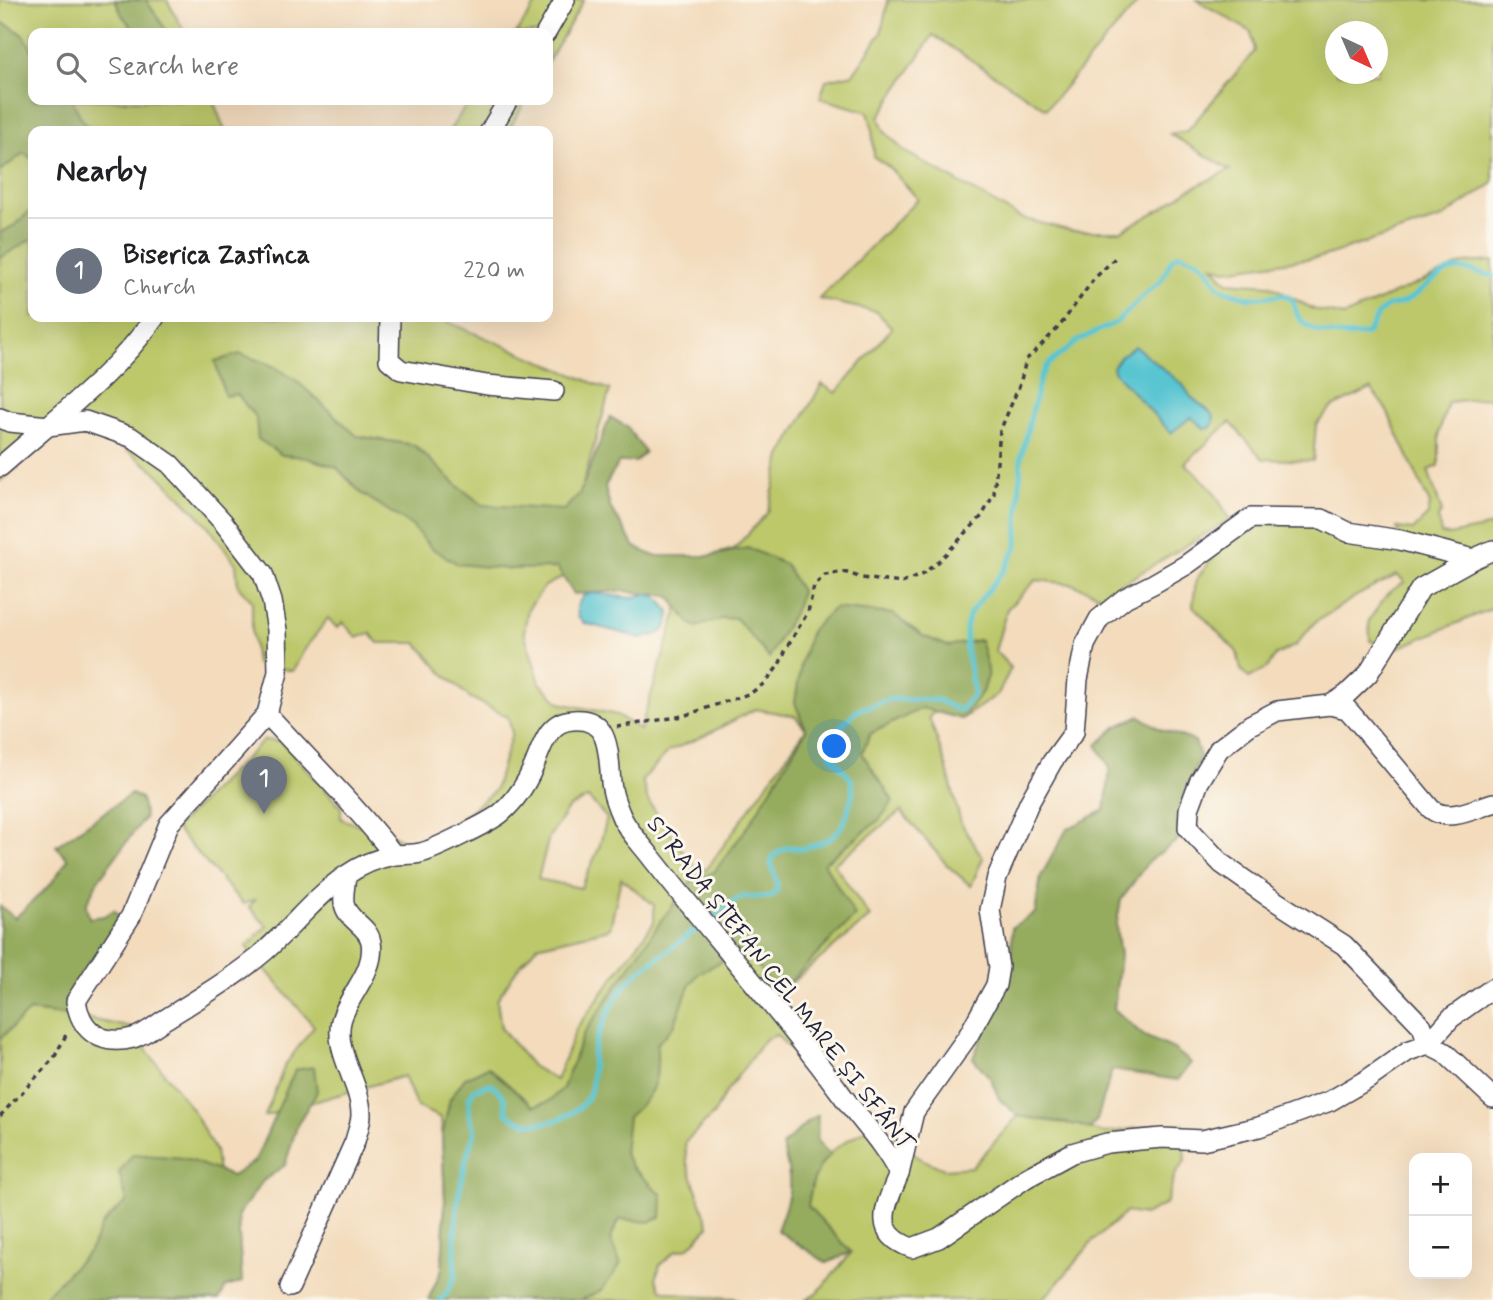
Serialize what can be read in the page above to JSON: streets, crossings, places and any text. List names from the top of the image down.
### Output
{
  "streets": {
    "street": ["STRADA ȘTEFAN CEL MARE ȘI SFÂNT"]
  },
  "north": "bottom right",
  "page": {
    "search": "Search here",
    "heading": "Nearby",
    "list": [
      {
        "mark": "1",
        "name": "Biserica Zastînca",
        "note": "Church",
        "value": "220 m"
      }
    ],
    "pins": "1",
    "map_buttons": ["+", "−"]
  }
}
